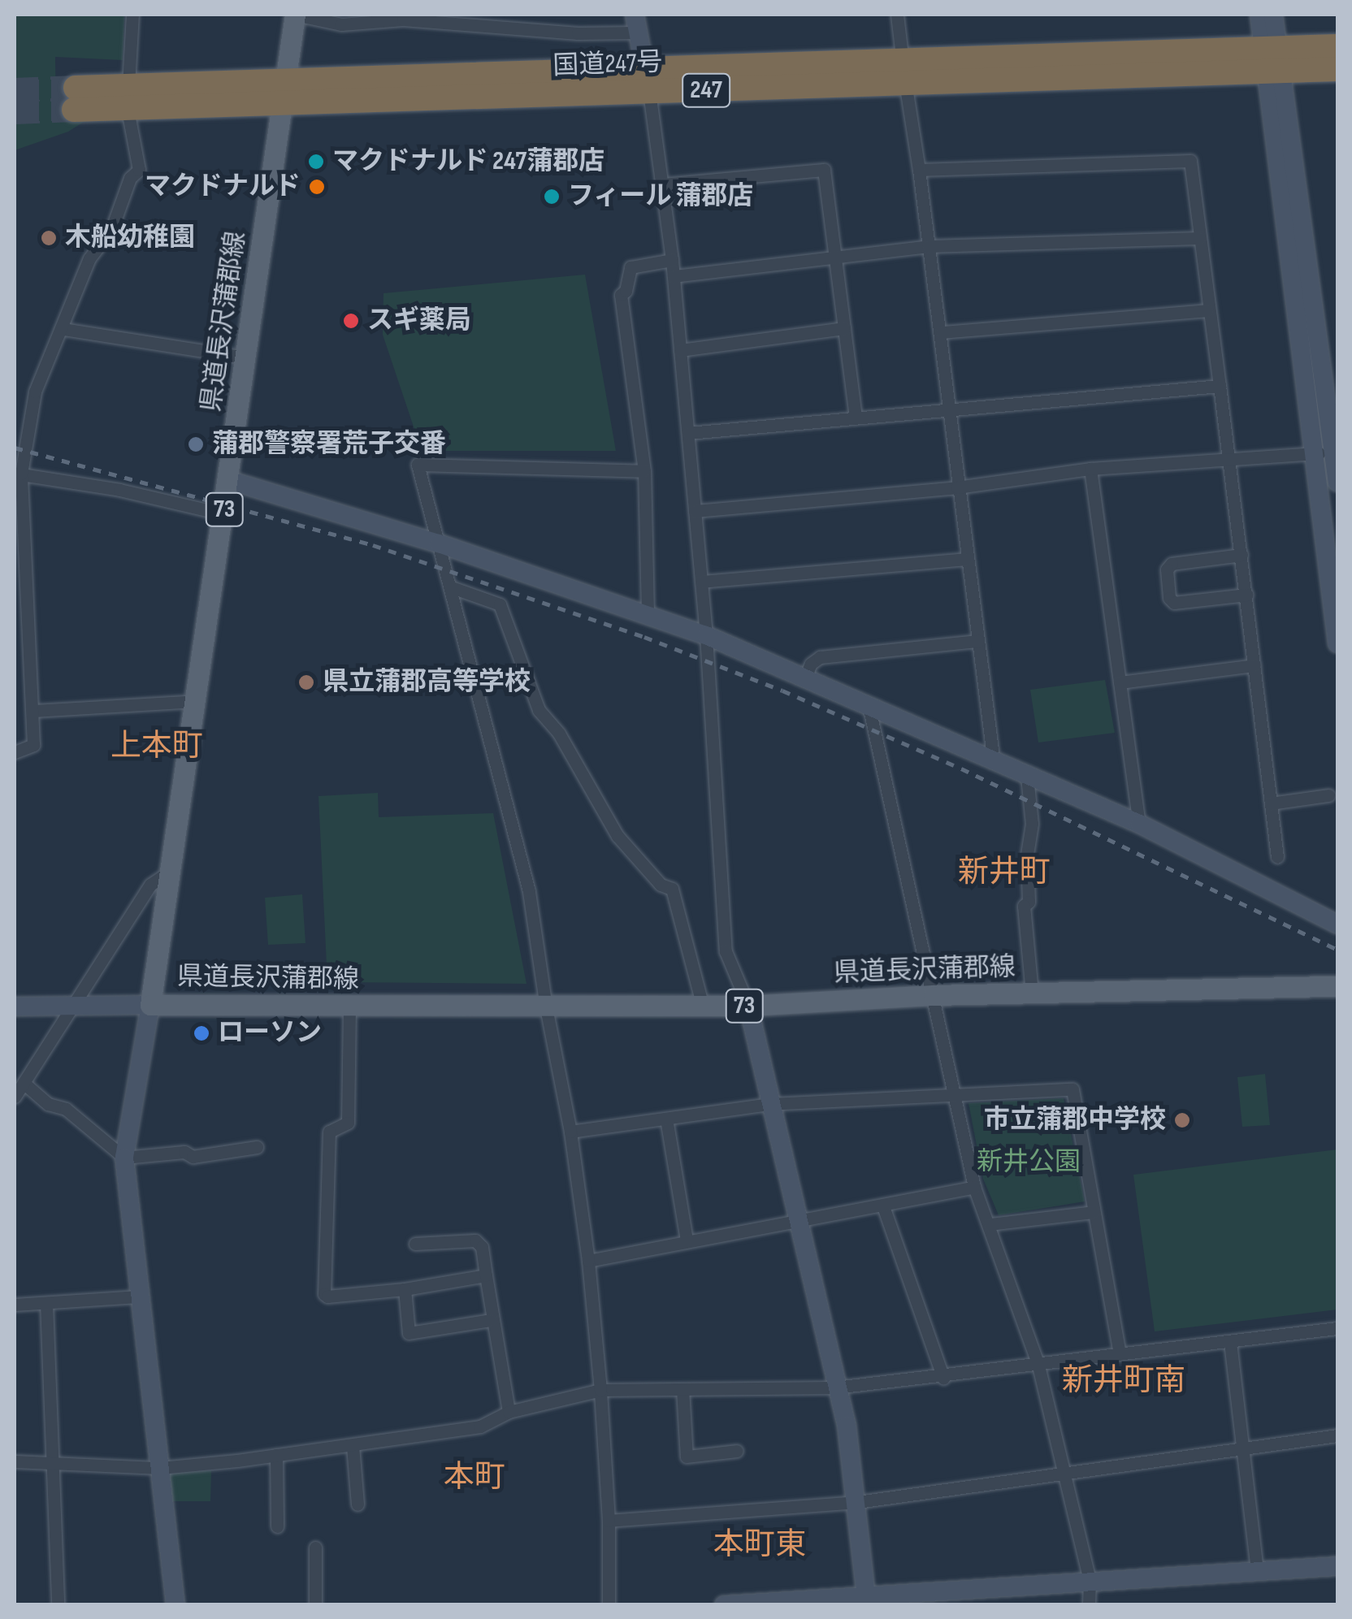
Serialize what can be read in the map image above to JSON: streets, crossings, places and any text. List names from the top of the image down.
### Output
{
  "streets": {
    "highway": ["国道247号", "247"],
    "main road": ["県道長沢蒲郡線", "73"]
  },
  "crossings": [
    ["国道247号", "県道長沢蒲郡線"]
  ],
  "districts": [
    "上本町",
    "新井町",
    "新井町南",
    "本町",
    "本町東"
  ],
  "parks": ["新井公園"],
  "places": [
    "マクドナルド 247蒲郡店",
    "マクドナルド",
    "フィール 蒲郡店",
    "木船幼稚園",
    "スギ薬局",
    "蒲郡警察署荒子交番",
    "県立蒲郡高等学校",
    "ローソン",
    "市立蒲郡中学校"
  ]
}
